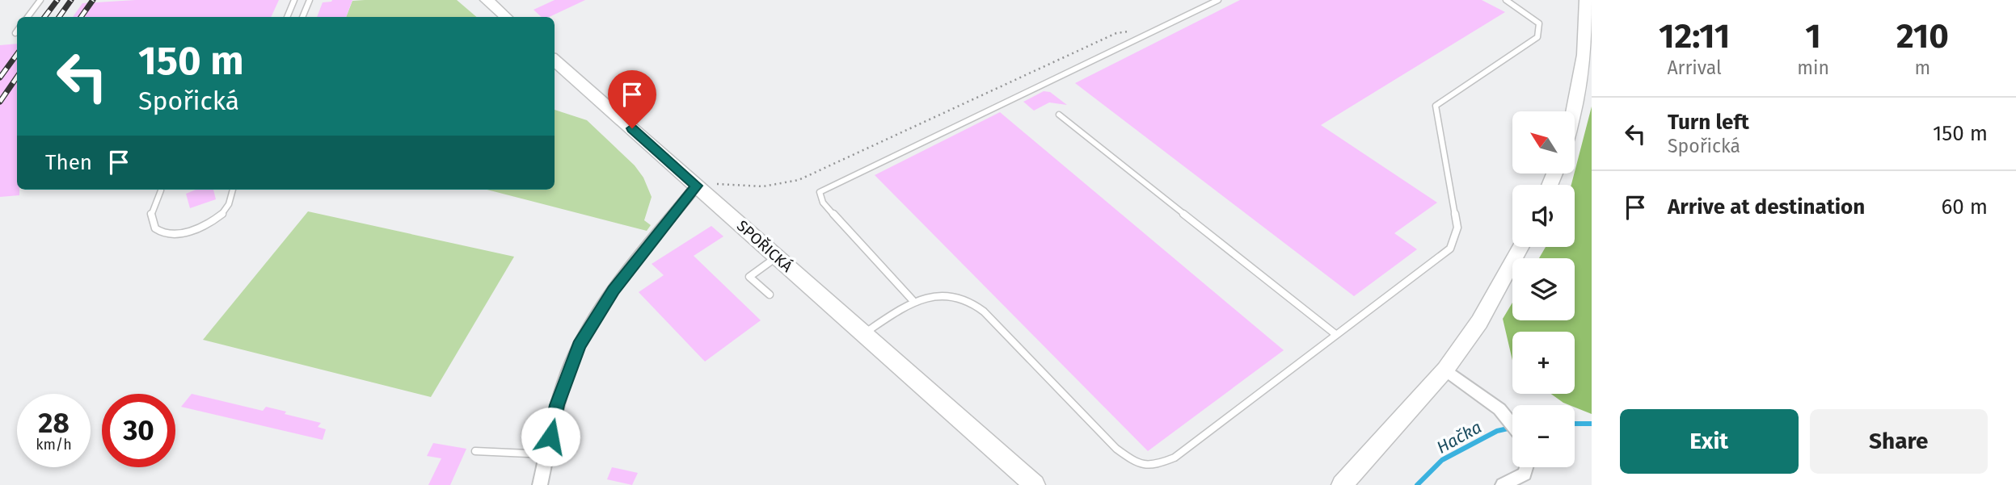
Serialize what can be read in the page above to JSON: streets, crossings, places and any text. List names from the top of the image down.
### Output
{
  "streets": {
    "street": ["SPOŘICKÁ"]
  },
  "water": ["Hačka"],
  "north": "top left",
  "page": {
    "eta": [
      "12:11",
      "Arrival",
      "1",
      "min",
      "210",
      "m"
    ],
    "turn": ["150 m", "Spořická"],
    "list": [
      {
        "name": "Turn left",
        "note": "Spořická",
        "value": "150 m"
      },
      {
        "name": "Arrive at destination",
        "value": "60 m"
      }
    ],
    "map_buttons": ["+", "−"],
    "then": "Then",
    "speed": "28 km/h",
    "limit": "30",
    "buttons": ["Exit", "Share"]
  }
}
